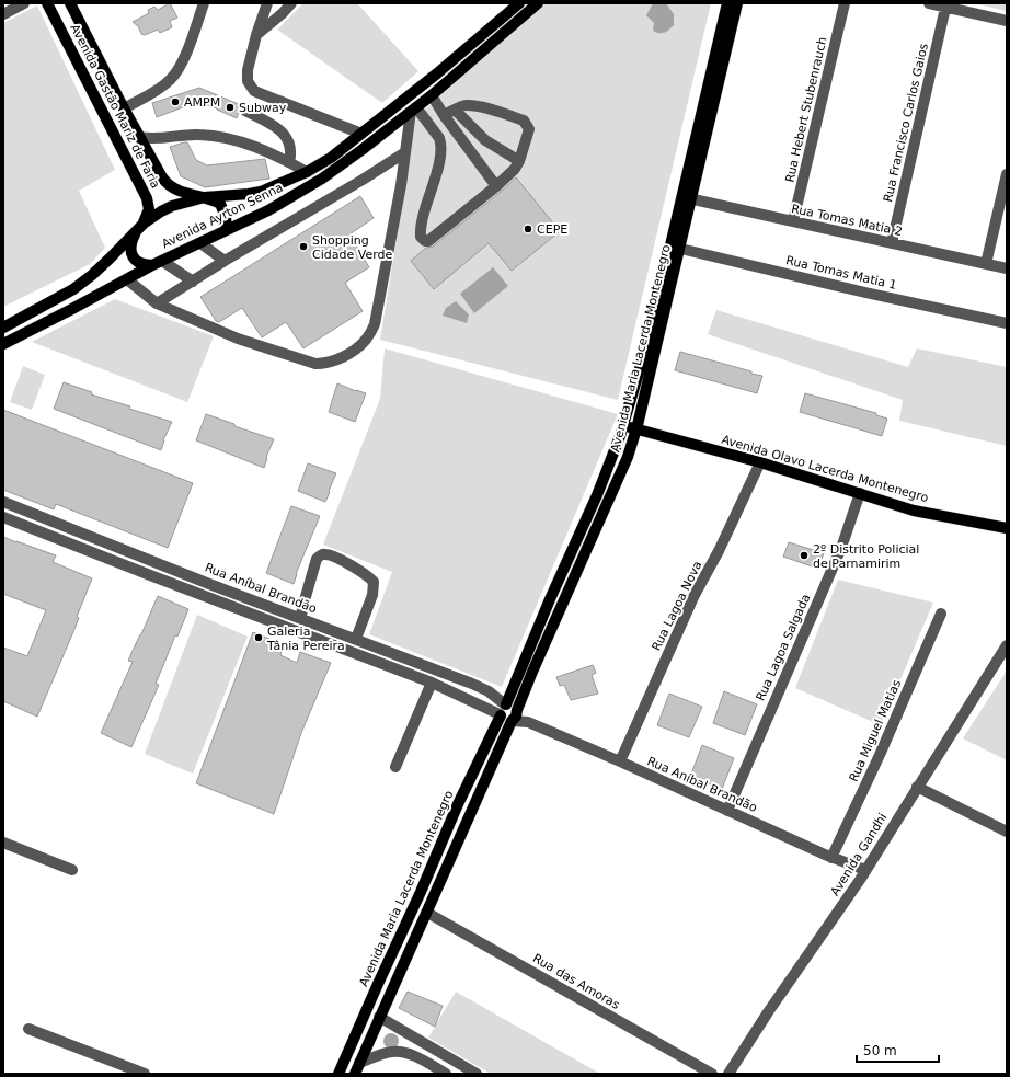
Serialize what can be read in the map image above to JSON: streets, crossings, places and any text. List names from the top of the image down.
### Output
{
  "streets": {
    "main road": [
      "Avenida Gastão Mariz de Faria",
      "Avenida Ayrton Senna",
      "Avenida Maria Lacerda Montenegro",
      "Avenida Olavo Lacerda Montenegro"
    ],
    "street": [
      "Rua Hebert Stubenrauch",
      "Rua Francisco Carlos Gaios",
      "Rua Tomas Matia 2",
      "Rua Tomas Matia 1",
      "Rua Aníbal Brandão",
      "Rua Lagoa Nova",
      "Rua Lagoa Salgada",
      "Rua Miguel Matias",
      "Avenida Gandhi",
      "Rua das Amoras"
    ]
  },
  "crossings": [
    ["Avenida Gastão Mariz de Faria", "Avenida Ayrton Senna"],
    ["Rua Hebert Stubenrauch", "Rua Tomas Matia 2"],
    ["Rua Francisco Carlos Gaios", "Rua Tomas Matia 2"],
    ["Rua Tomas Matia 2", "Avenida Maria Lacerda Montenegro"],
    ["Rua Tomas Matia 1", "Avenida Maria Lacerda Montenegro"],
    ["Avenida Maria Lacerda Montenegro", "Avenida Olavo Lacerda Montenegro"],
    ["Avenida Maria Lacerda Montenegro", "Rua Aníbal Brandão"],
    ["Avenida Maria Lacerda Montenegro", "Rua das Amoras"],
    ["Avenida Olavo Lacerda Montenegro", "Rua Lagoa Nova"],
    ["Avenida Olavo Lacerda Montenegro", "Rua Lagoa Salgada"],
    ["Rua Aníbal Brandão", "Rua Lagoa Nova"],
    ["Rua Aníbal Brandão", "Rua Lagoa Salgada"],
    ["Rua Aníbal Brandão", "Rua Miguel Matias"],
    ["Rua Aníbal Brandão", "Avenida Gandhi"]
  ],
  "places": [
    "AMPM",
    "Subway",
    "CEPE",
    "Shopping Cidade Verde",
    "2º Distrito Policial de Parnamirim",
    "Galeria Tânia Pereira"
  ],
  "scale_bar": "50 m"
}
